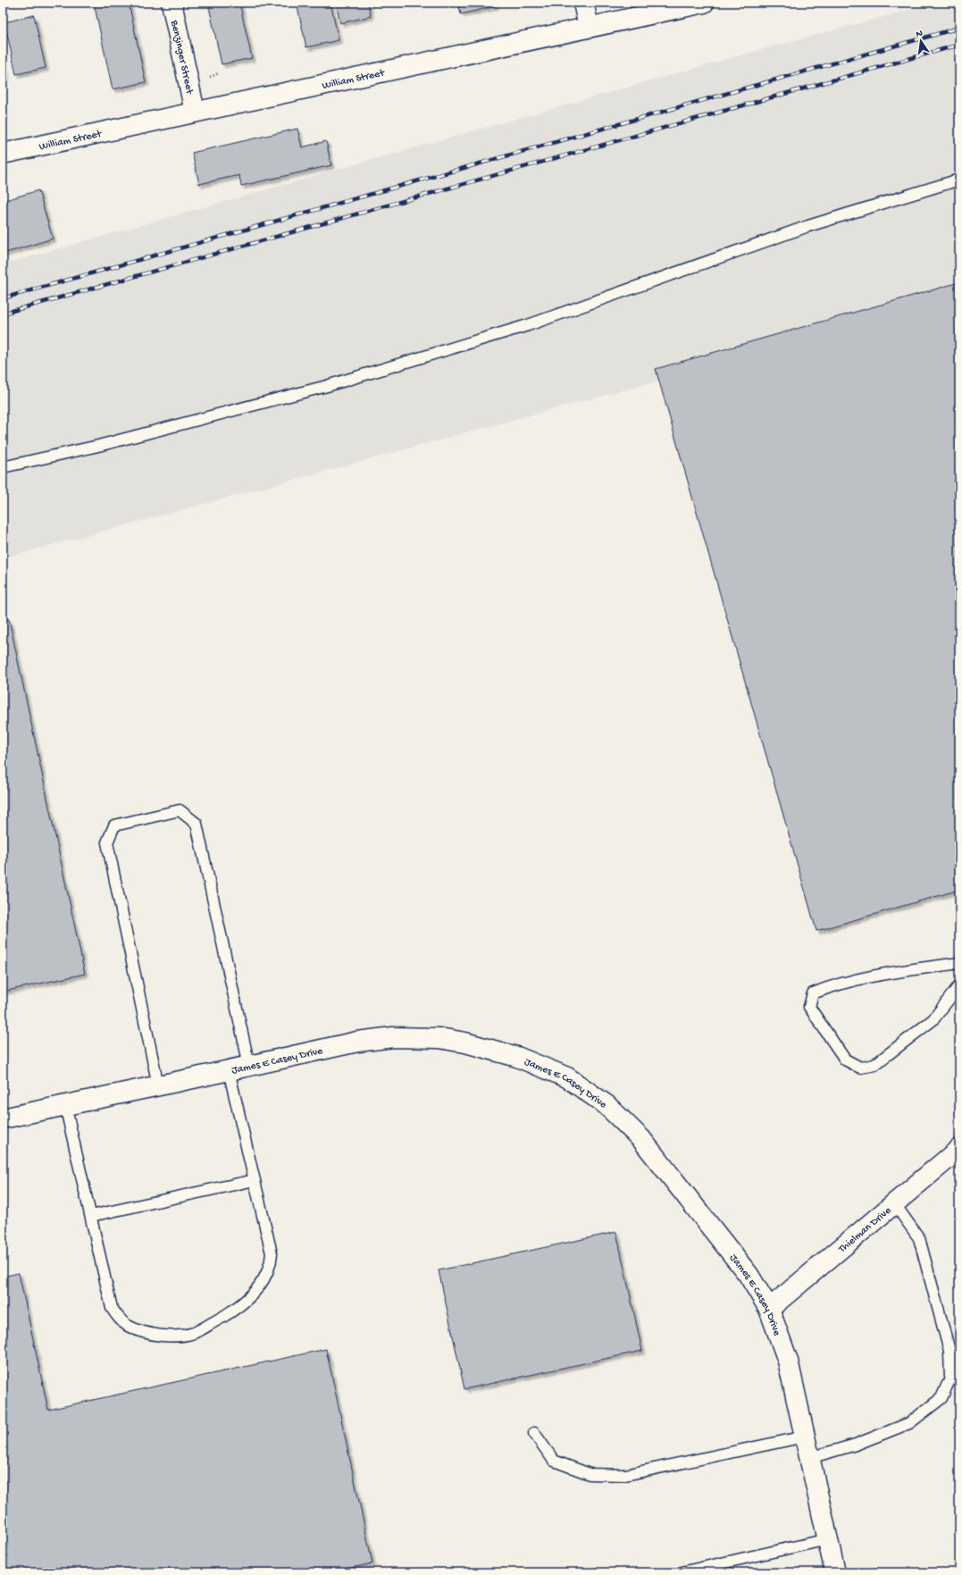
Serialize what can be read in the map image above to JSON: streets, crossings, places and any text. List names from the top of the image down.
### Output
{
  "streets": {
    "street": [
      "Benzinger Street",
      "William Street",
      "James E Casey Drive",
      "Thielman Drive"
    ]
  },
  "crossings": [
    ["Benzinger Street", "William Street"],
    ["James E Casey Drive", "Thielman Drive"]
  ],
  "north": "top"
}
